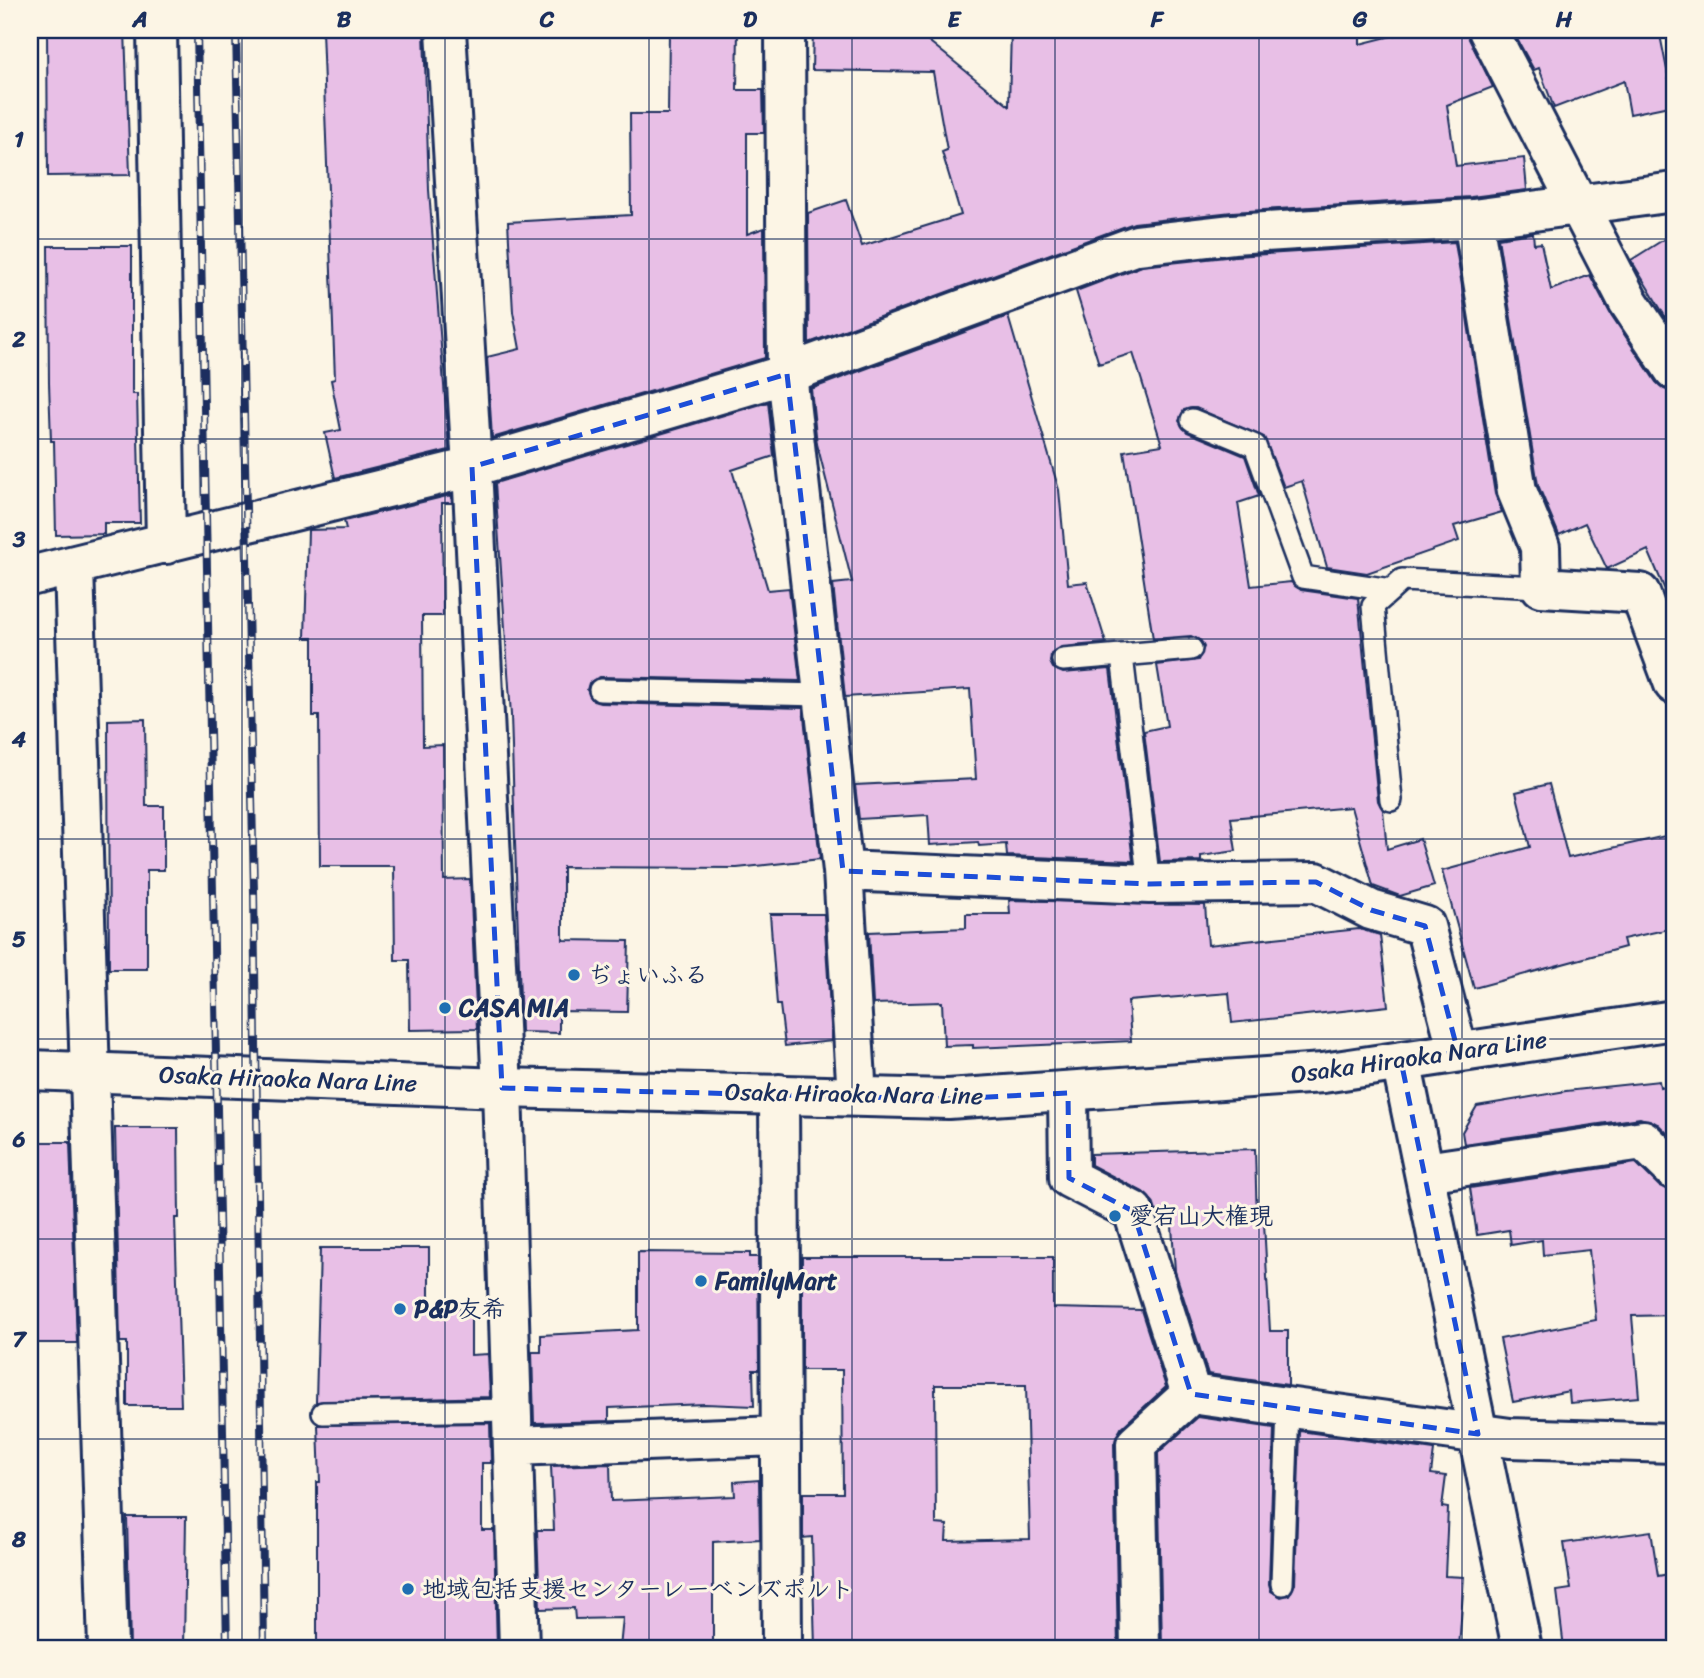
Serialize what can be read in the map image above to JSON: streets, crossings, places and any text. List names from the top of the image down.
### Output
{
  "streets": {
    "street": ["Osaka Hiraoka Nara Line"]
  },
  "places": [
    "ぢょいふる",
    "CASA MIA",
    "愛宕山大権現",
    "FamilyMart",
    "P&P友希",
    "地域包括支援センターレーベンズポルト"
  ],
  "grid": {
    "columns": [
      "A",
      "B",
      "C",
      "D",
      "E",
      "F",
      "G",
      "H"
    ],
    "rows": [
      "1",
      "2",
      "3",
      "4",
      "5",
      "6",
      "7",
      "8"
    ]
  }
}
